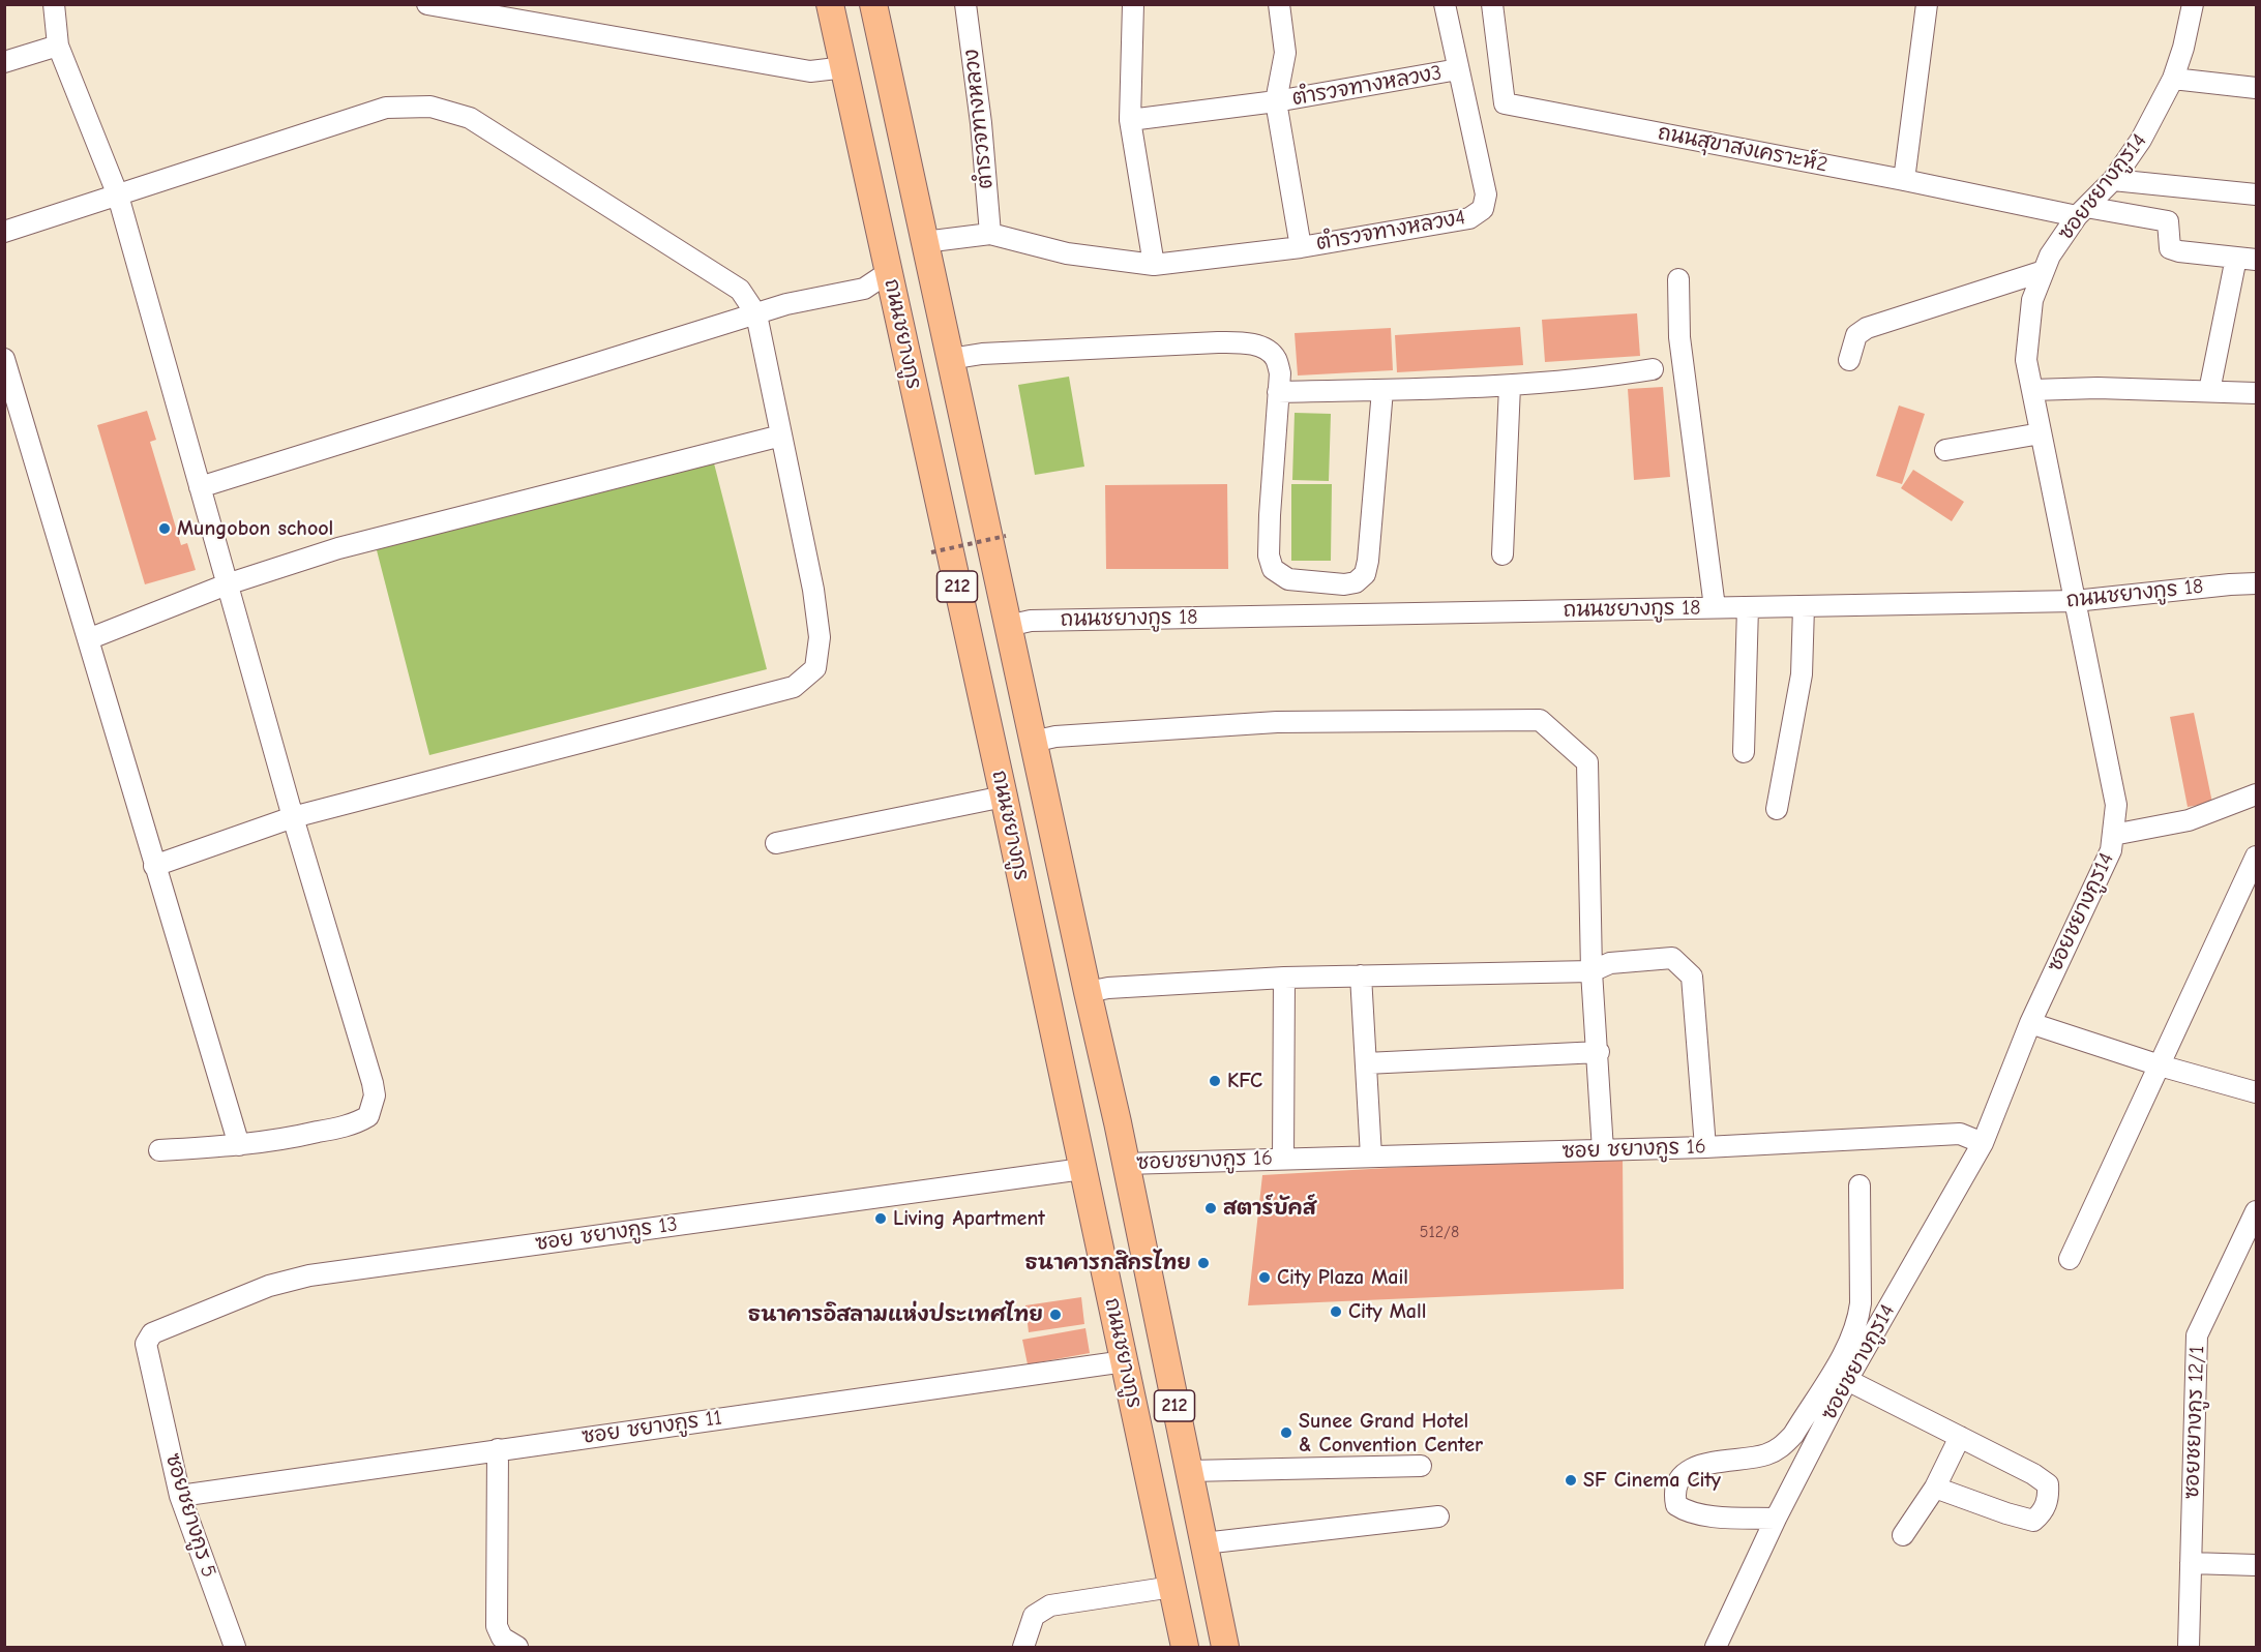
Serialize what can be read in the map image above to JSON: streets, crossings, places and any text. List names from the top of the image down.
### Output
{
  "streets": {
    "main road": ["ถนนชยางกูร", "212"],
    "street": [
      "ตำรวจทางหลวง3",
      "ตำรวจทางหลวง",
      "ถนนสุขาสงเคราะห์2",
      "ซอยชยางกูร14",
      "ตำรวจทางหลวง4",
      "ถนนชยางกูร 18",
      "ซอย ชยางกูร 16",
      "ซอยชยางกูร 16",
      "ซอย ชยางกูร 13",
      "ซอยชยางกูร 12/1",
      "ซอย ชยางกูร 11",
      "ซอยชยางกูร 5"
    ]
  },
  "crossings": [
    ["ตำรวจทางหลวง3", "ตำรวจทางหลวง4"],
    ["ถนนสุขาสงเคราะห์2", "ซอยชยางกูร14"],
    ["ซอยชยางกูร14", "ถนนชยางกูร 18"],
    ["ซอยชยางกูร14", "ซอย ชยางกูร 16"],
    ["ถนนชยางกูร", "ถนนชยางกูร 18"],
    ["ถนนชยางกูร", "ซอยชยางกูร 16"],
    ["ถนนชยางกูร", "ซอย ชยางกูร 13"],
    ["ถนนชยางกูร", "ซอย ชยางกูร 11"],
    ["ซอย ชยางกูร 16", "ซอยชยางกูร 16"],
    ["ซอย ชยางกูร 13", "ซอยชยางกูร 5"],
    ["ซอย ชยางกูร 11", "ซอยชยางกูร 5"]
  ],
  "places": [
    "Mungobon school",
    "KFC",
    "สตาร์บัคส์",
    "Living Apartment",
    "ธนาคารกสิกรไทย",
    "City Plaza Mail",
    "City Mall",
    "ธนาคารอิสลามแห่งประเทศไทย",
    "Sunee Grand Hotel & Convention Center",
    "SF Cinema City"
  ],
  "house_numbers": ["512/8"]
}
